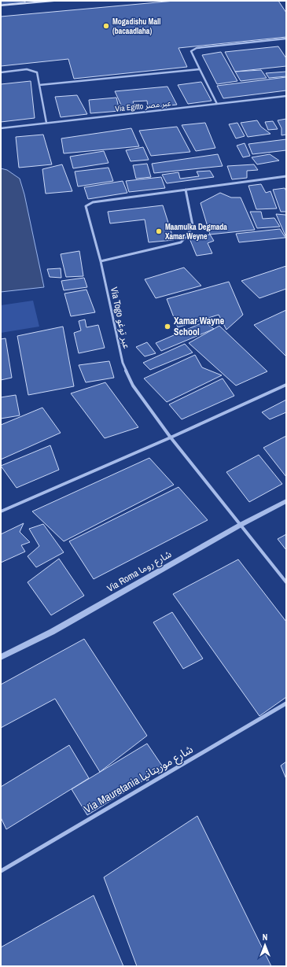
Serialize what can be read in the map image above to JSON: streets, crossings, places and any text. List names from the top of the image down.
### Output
{
  "streets": {
    "street": [
      "Via Egitto عبر مصر",
      "Via Togo عبر توغو",
      "Via Roma شارع روما",
      "Via Mauretania شارع موريتانيا"
    ]
  },
  "crossings": [
    ["Via Togo عبر توغو", "Via Roma شارع روما"]
  ],
  "places": ["Mogadishu Mall (bacaadlaha)", "Maamulka Degmada Xamar Weyne", "Xamar Wayne School"],
  "north": "top"
}
